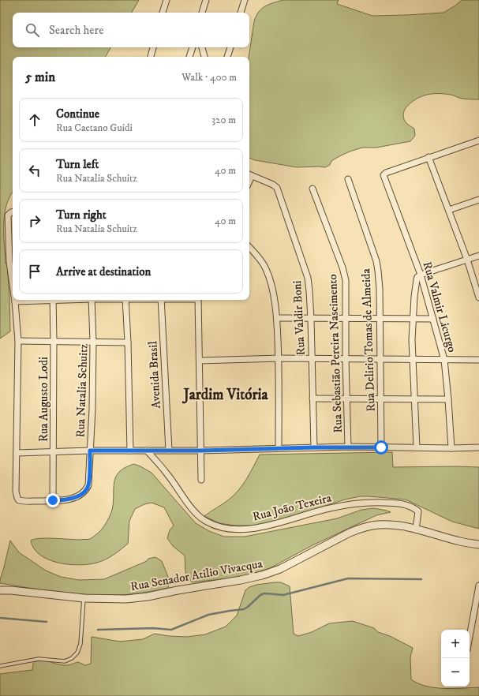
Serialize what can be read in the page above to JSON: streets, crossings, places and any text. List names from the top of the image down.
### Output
{
  "streets": {
    "street": [
      "Rua Valmir Licurgo",
      "Rua Valdir Boni",
      "Rua Delirio Tomas de Almeida",
      "Rua Sebastião Pereira Nascimento",
      "Avenida Brasil",
      "Rua Natalia Schuitz",
      "Rua Augusto Lodi",
      "Rua João Texeira",
      "Rua Senador Atilio Vivacqua"
    ]
  },
  "crossings": [
    ["Rua Natalia Schuitz", "Rua Augusto Lodi"],
    ["Rua João Texeira", "Rua Senador Atilio Vivacqua"]
  ],
  "districts": ["Jardim Vitória"],
  "page": {
    "search": "Search here",
    "heading": ["5 min", "Walk · 400 m"],
    "list": [
      ["Continue", "Rua Caetano Guidi", "320 m"],
      ["Turn left", "Rua Natalia Schuitz", "40 m"],
      ["Turn right", "Rua Natalia Schuitz", "40 m"],
      "Arrive at destination"
    ],
    "map_buttons": ["+", "−"]
  }
}
